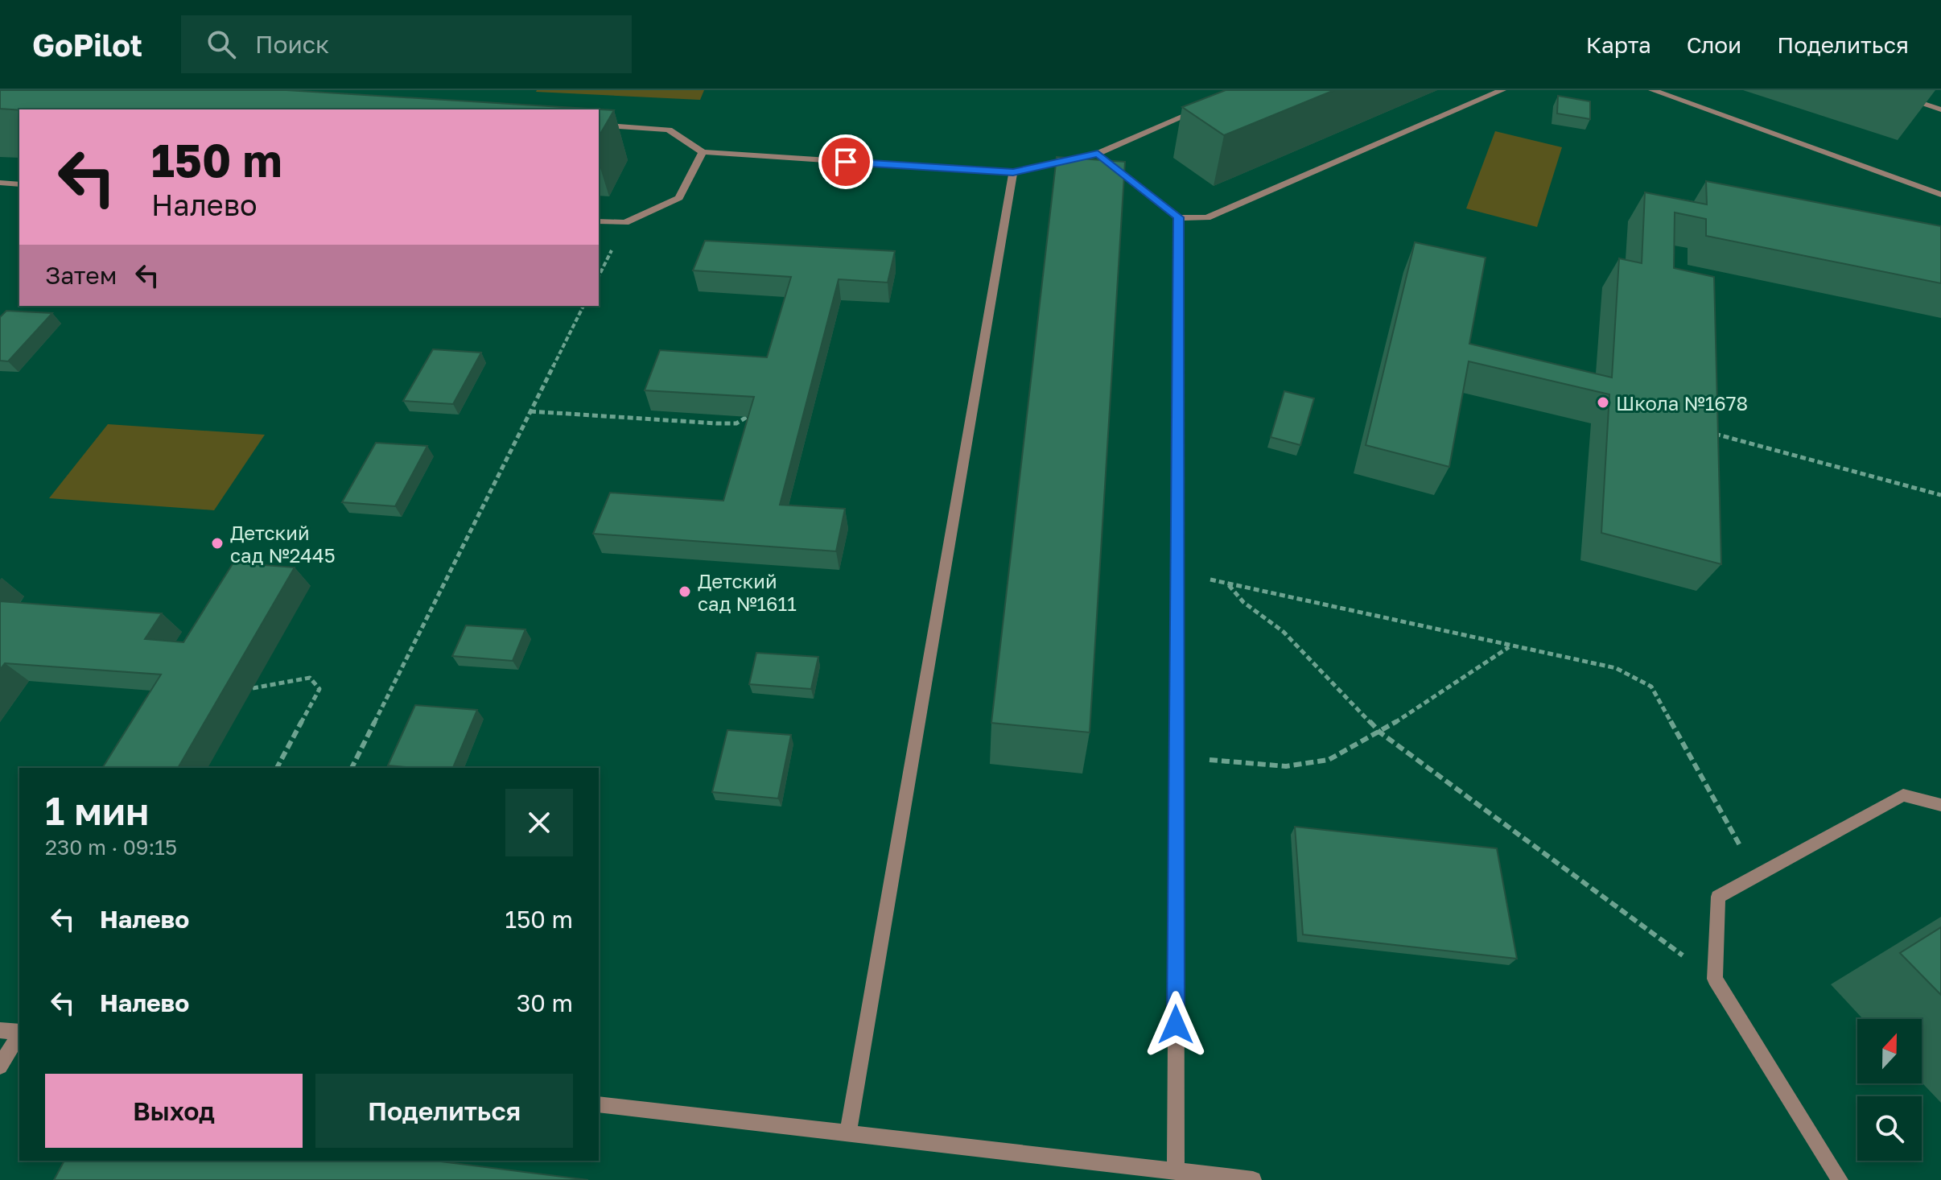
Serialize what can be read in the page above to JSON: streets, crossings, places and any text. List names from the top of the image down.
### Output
{
  "places": ["Школа №1678", "Детский сад №2445", "Детский сад №1611"],
  "north": "top",
  "page": {
    "header": "GoPilot",
    "search": "Поиск",
    "nav": ["Карта", "Слои", "Поделиться"],
    "turn": ["150 m", "Налево"],
    "then": "Затем",
    "heading": ["1 мин", "230 m · 09:15"],
    "list": [
      {
        "name": "Налево",
        "value": "150 m"
      },
      {
        "name": "Налево",
        "value": "30 m"
      }
    ],
    "buttons": ["Выход", "Поделиться"]
  }
}
